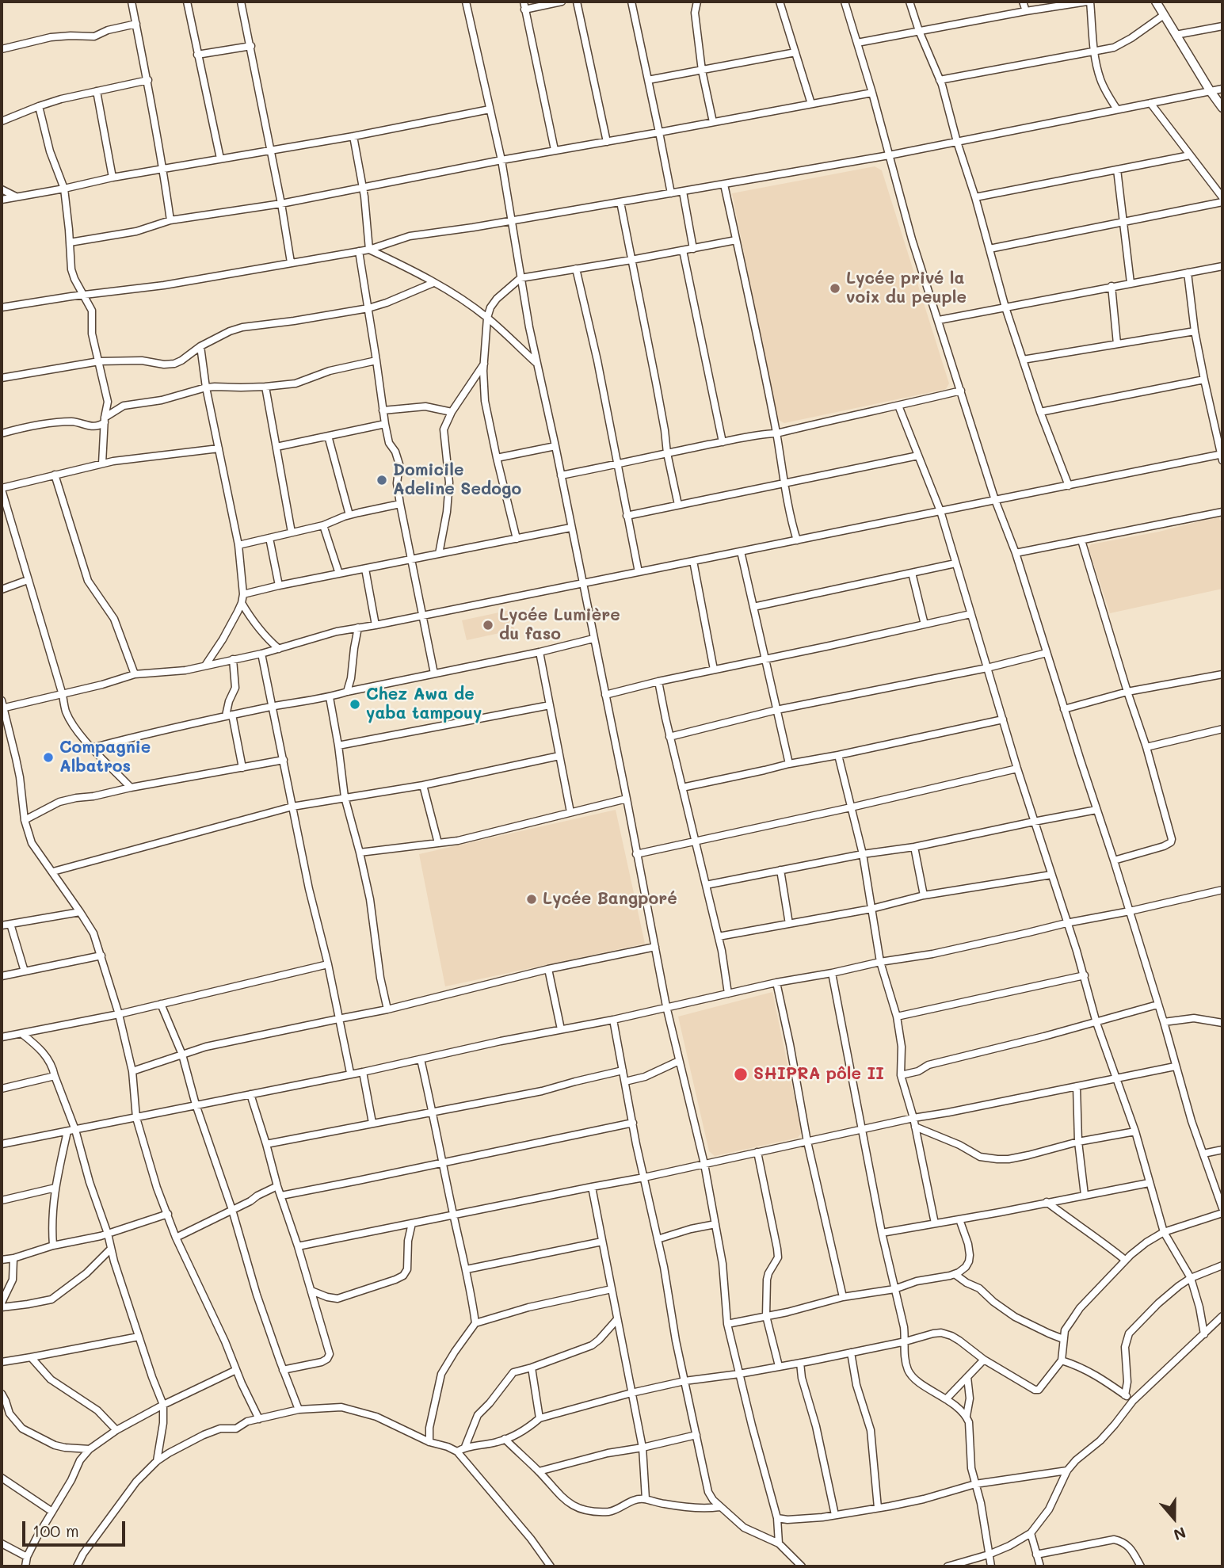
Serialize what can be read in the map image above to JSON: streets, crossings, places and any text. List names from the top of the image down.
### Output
{
  "places": [
    "Lycée privé la voix du peuple",
    "Domicile Adeline Sedogo",
    "Lycée Lumière du faso",
    "Chez Awa de yaba tampouy",
    "Compagnie Albatros",
    "Lycée Bangporé",
    "SHIPRA pôle II"
  ],
  "scale_bar": "100 m",
  "north": "bottom"
}
